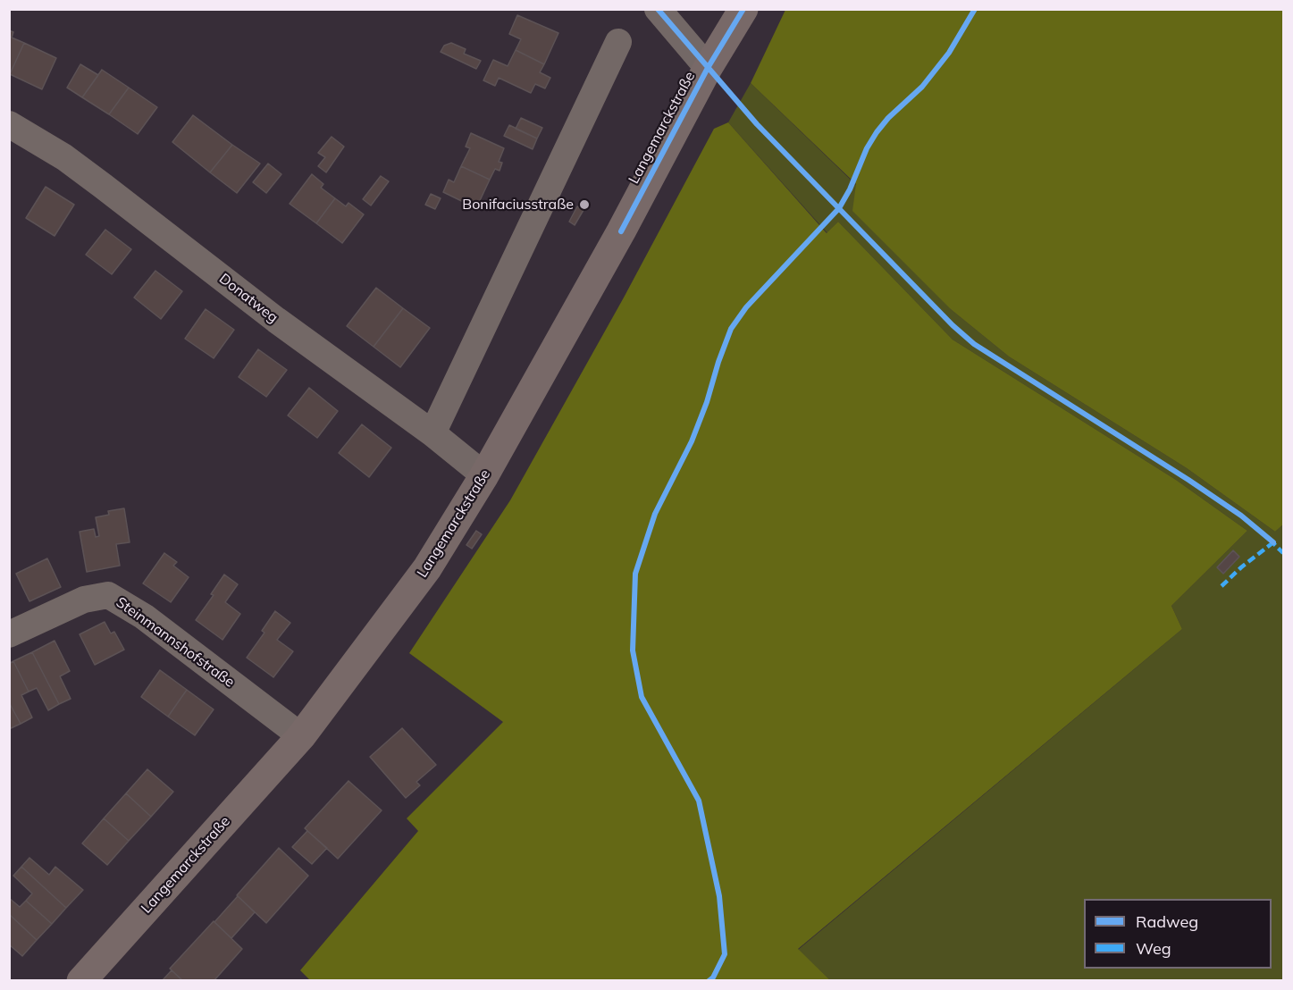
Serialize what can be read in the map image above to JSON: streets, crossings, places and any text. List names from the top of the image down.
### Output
{
  "streets": {
    "street": ["Langemarckstraße", "Donatweg", "Steinmannshofstraße"]
  },
  "crossings": [
    ["Langemarckstraße", "Donatweg"],
    ["Langemarckstraße", "Steinmannshofstraße"]
  ],
  "places": ["Bonifaciusstraße"],
  "legend": ["Radweg", "Weg"]
}
